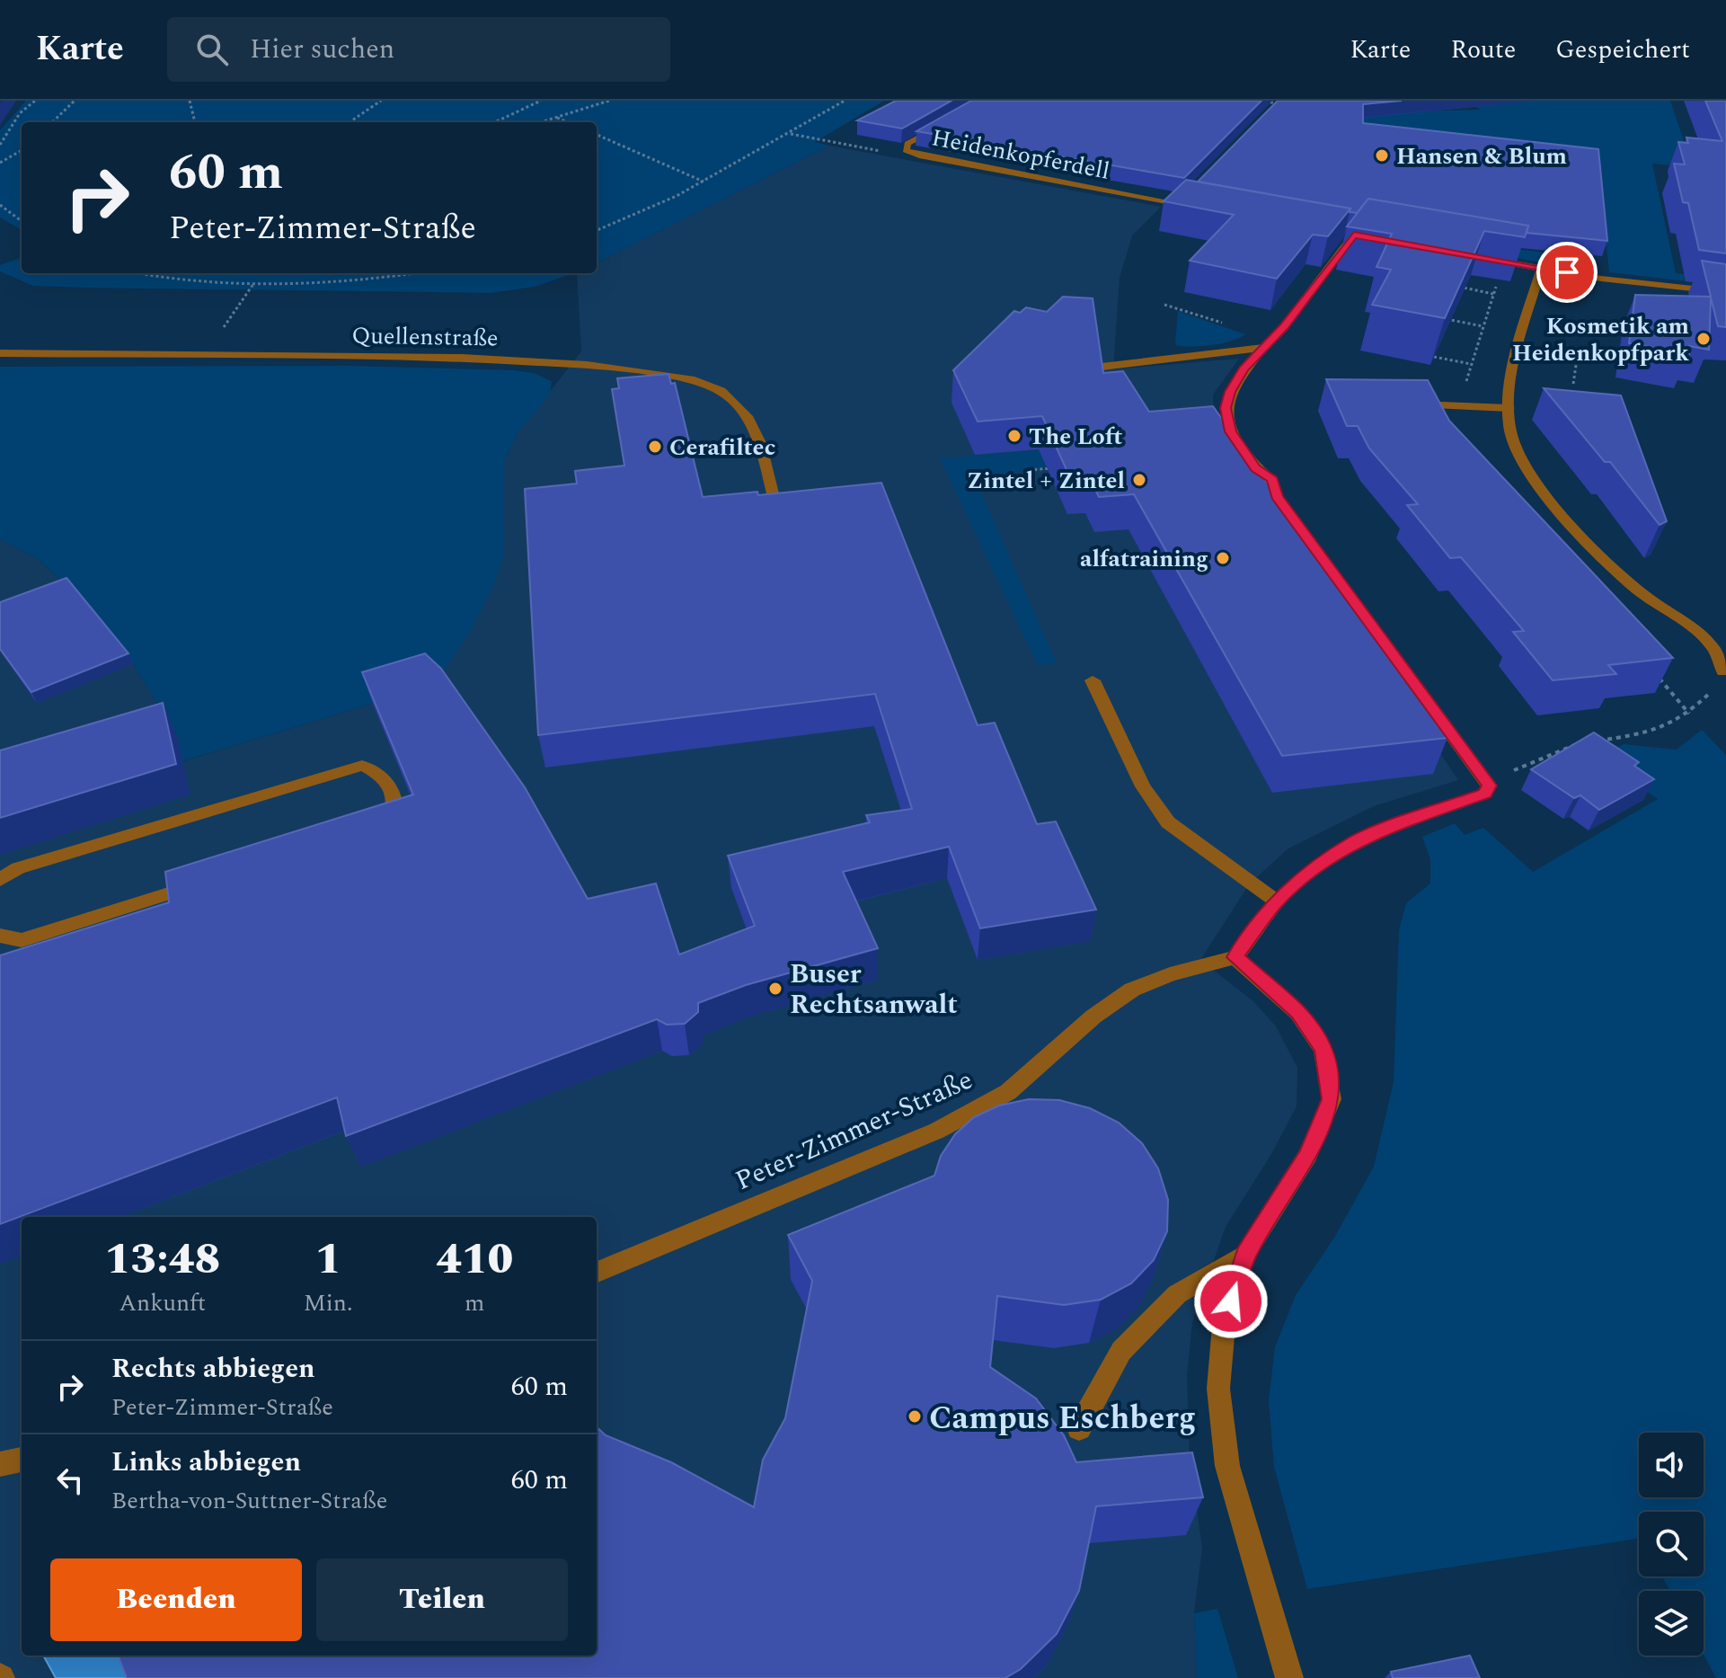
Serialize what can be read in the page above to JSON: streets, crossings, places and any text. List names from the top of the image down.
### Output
{
  "streets": {
    "street": ["Heidenkopferdell", "Quellenstraße", "Peter-Zimmer-Straße"]
  },
  "places": [
    "Hansen & Blum",
    "Kosmetik am Heidenkopfpark",
    "The Loft",
    "Cerafiltec",
    "Zintel + Zintel",
    "alfatraining",
    "Buser Rechtsanwalt",
    "Campus Eschberg"
  ],
  "page": {
    "header": "Karte",
    "search": "Hier suchen",
    "nav": ["Karte", "Route", "Gespeichert"],
    "turn": ["60 m", "Peter-Zimmer-Straße"],
    "eta": [
      "13:48",
      "Ankunft",
      "1",
      "Min.",
      "410",
      "m"
    ],
    "list": [
      {
        "name": "Rechts abbiegen",
        "note": "Peter-Zimmer-Straße",
        "value": "60 m"
      },
      {
        "name": "Links abbiegen",
        "note": "Bertha-von-Suttner-Straße",
        "value": "60 m"
      }
    ],
    "buttons": ["Beenden", "Teilen"]
  }
}
